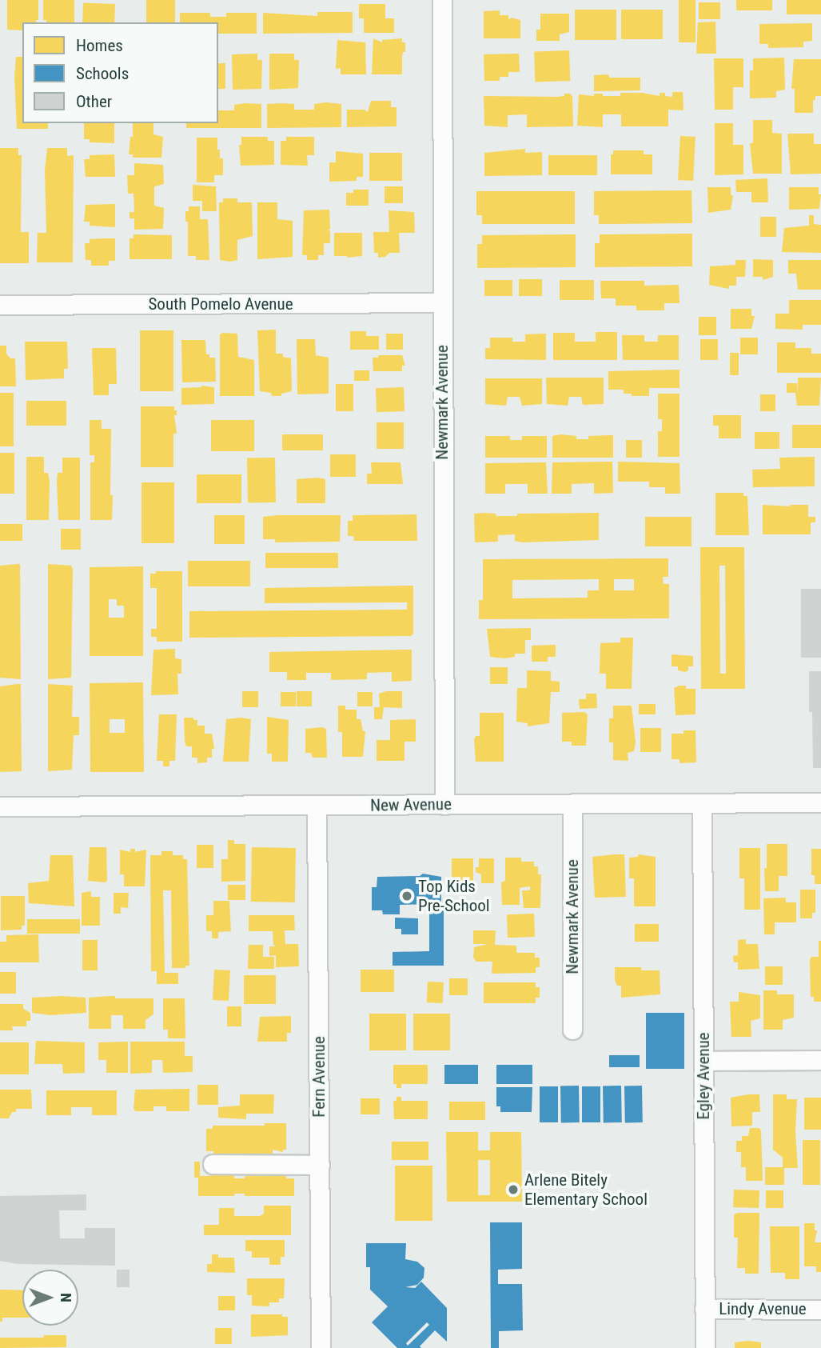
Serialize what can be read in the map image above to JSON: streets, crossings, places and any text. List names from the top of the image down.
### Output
{
  "streets": {
    "street": [
      "South Pomelo Avenue",
      "Newmark Avenue",
      "New Avenue",
      "Egley Avenue",
      "Fern Avenue",
      "Lindy Avenue"
    ]
  },
  "crossings": [
    ["South Pomelo Avenue", "Newmark Avenue"],
    ["Newmark Avenue", "New Avenue"],
    ["New Avenue", "Egley Avenue"],
    ["New Avenue", "Fern Avenue"],
    ["Egley Avenue", "Lindy Avenue"]
  ],
  "places": ["Top Kids Pre-School", "Arlene Bitely Elementary School"],
  "legend": ["Homes", "Schools", "Other"],
  "north": "right"
}
